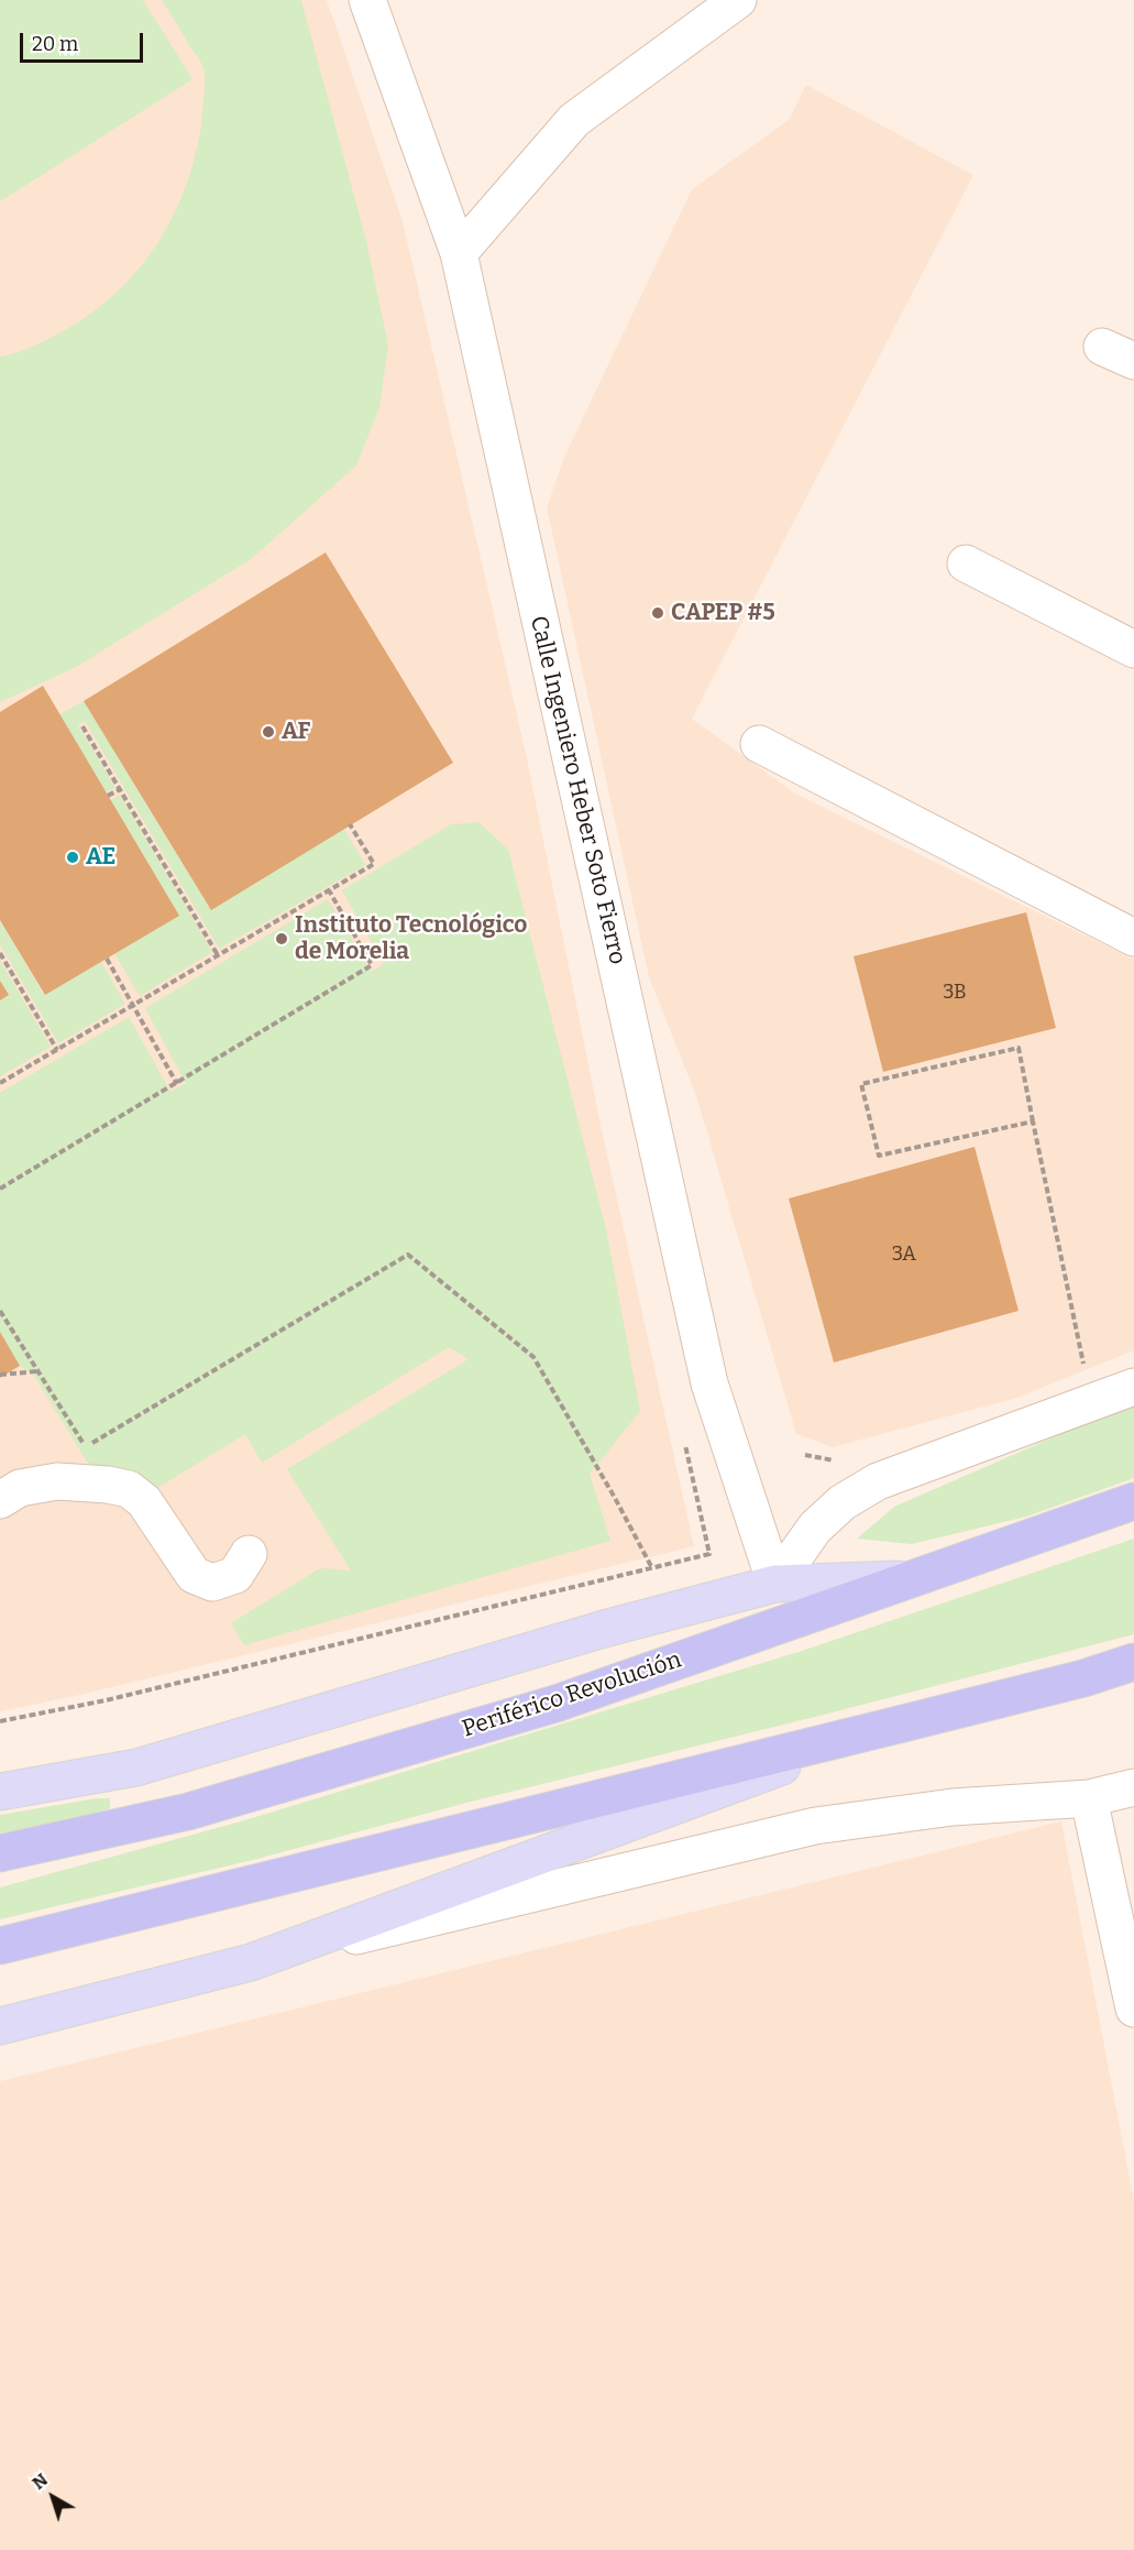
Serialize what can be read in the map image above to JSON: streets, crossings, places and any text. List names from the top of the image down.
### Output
{
  "streets": {
    "highway": ["Periférico Revolución"],
    "street": ["Calle Ingeniero Heber Soto Fierro"]
  },
  "places": [
    "CAPEP #5",
    "AF",
    "AE",
    "Instituto Tecnológico de Morelia"
  ],
  "house_numbers": ["3B", "3A"],
  "scale_bar": "20 m",
  "north": "top left"
}
